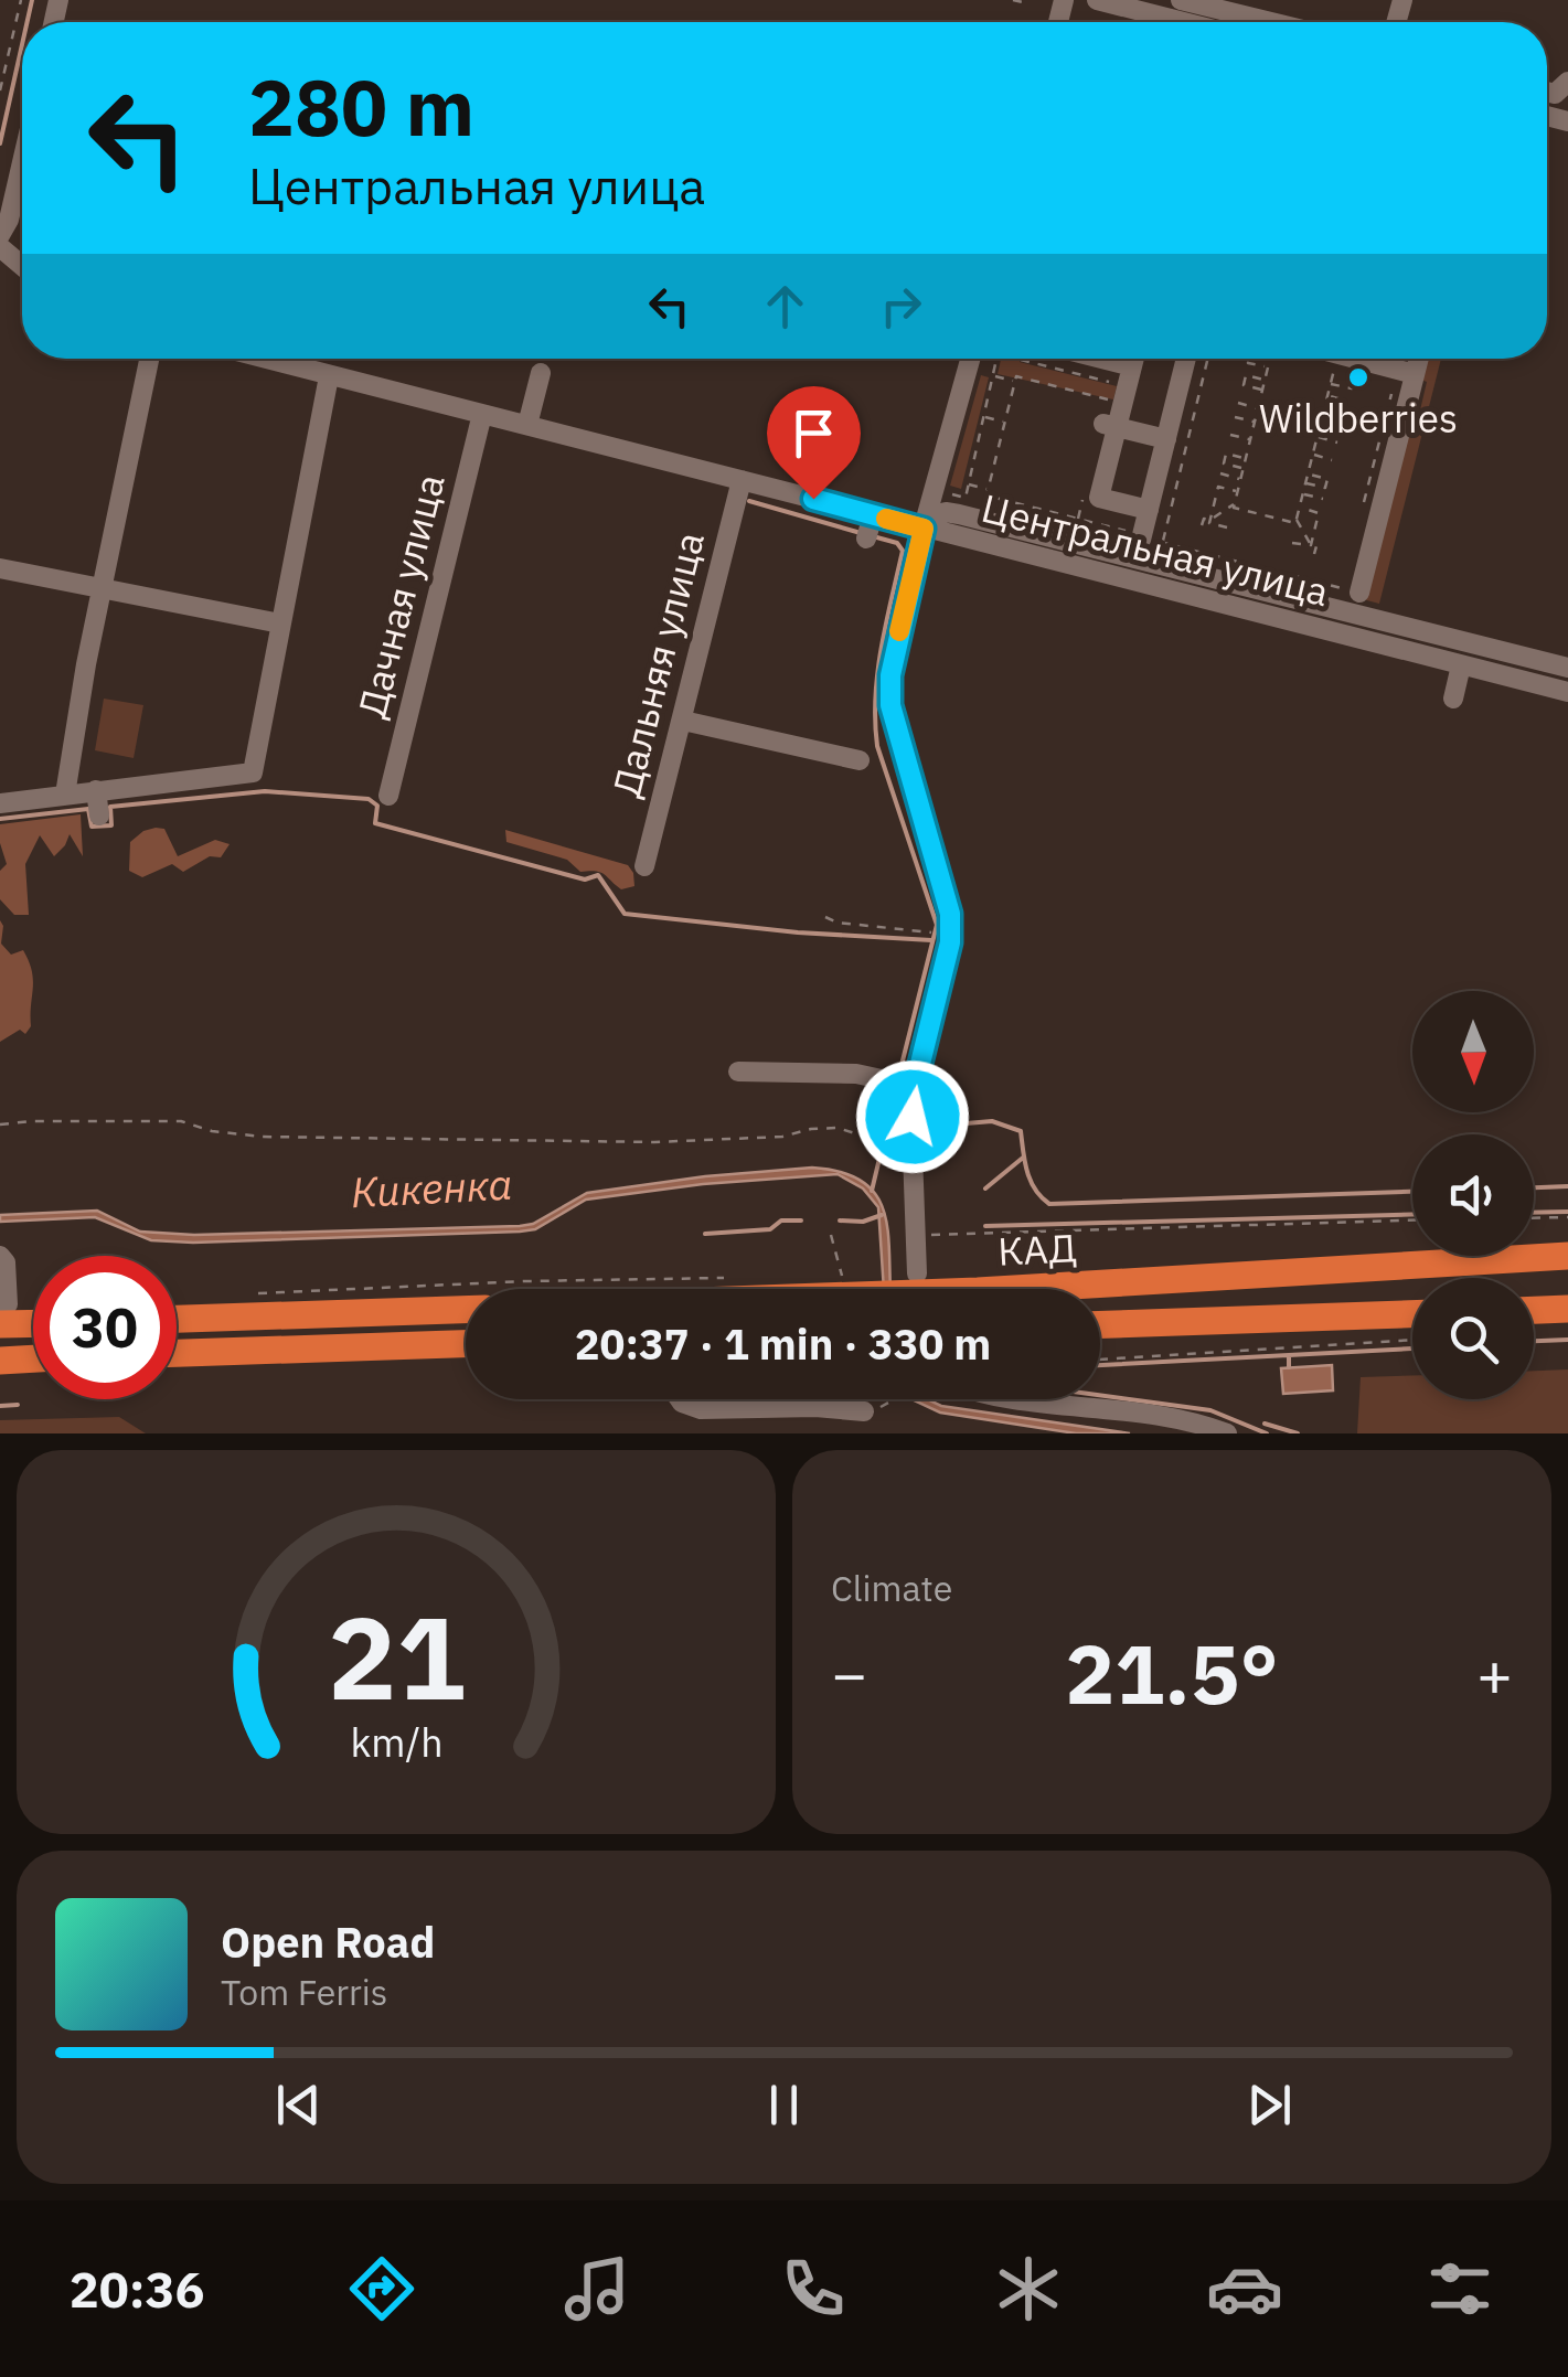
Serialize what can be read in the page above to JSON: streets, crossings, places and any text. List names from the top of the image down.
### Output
{
  "streets": {
    "highway": ["КАД"],
    "street": ["Центральная улица", "Дачная улица", "Дальняя улица"]
  },
  "crossings": [
    ["Центральная улица", "Дачная улица"],
    ["Центральная улица", "Дальняя улица"]
  ],
  "water": ["Кикенка"],
  "places": ["Wildberries"],
  "north": "bottom",
  "page": {
    "turn": ["280 m", "Центральная улица"],
    "limit": "30",
    "trip": "20:37 · 1 min · 330 m",
    "tile": "Climate",
    "heat": ["−", "21.5°", "+"],
    "song": ["Open Road", "Tom Ferris"],
    "tabs": "20:36",
    "gauge": ["21", "km/h"]
  }
}
